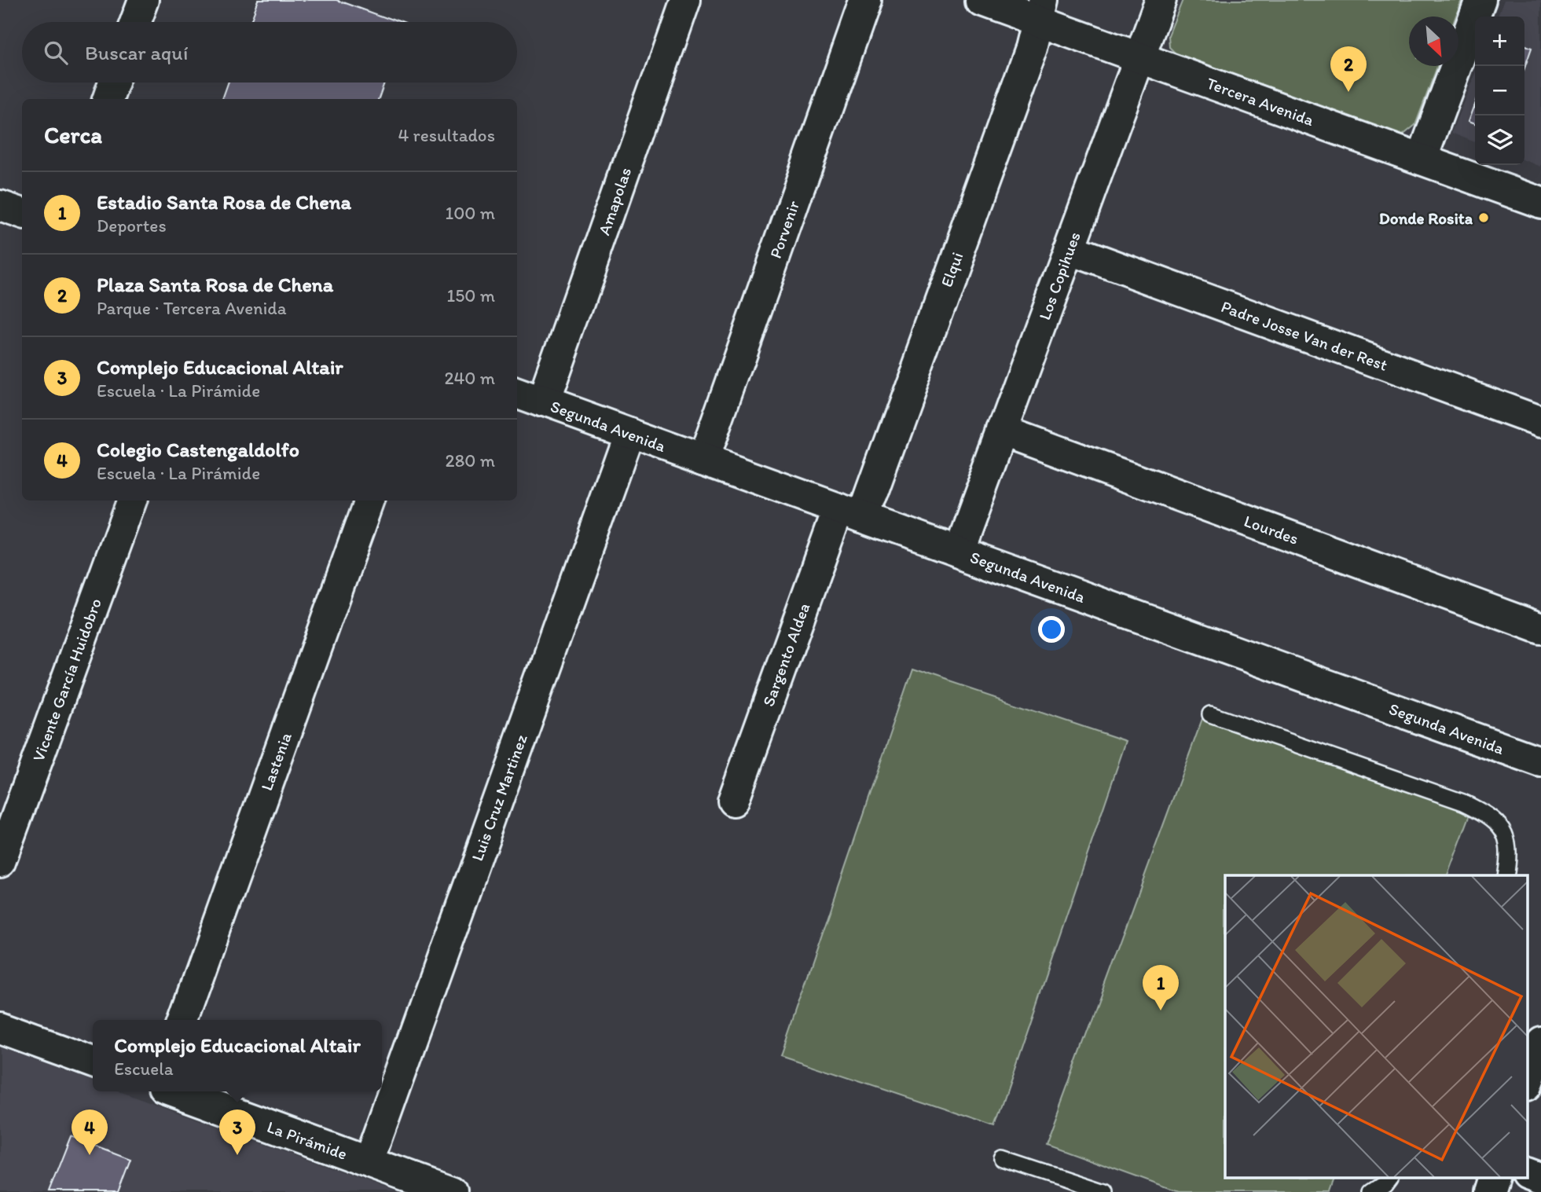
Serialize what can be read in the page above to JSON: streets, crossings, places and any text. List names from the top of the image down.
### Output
{
  "streets": {
    "street": [
      "Tercera Avenida",
      "Amapolas",
      "Porvenir",
      "Elqui",
      "Los Copihues",
      "Padre Josse Van der Rest",
      "Segunda Avenida",
      "Lourdes",
      "Sargento Aldea",
      "Vicente García Huidobro",
      "Lastenia",
      "Luis Cruz Martinez",
      "La Pirámide"
    ]
  },
  "crossings": [
    ["Tercera Avenida", "Elqui"],
    ["Tercera Avenida", "Los Copihues"],
    ["Amapolas", "Segunda Avenida"],
    ["Porvenir", "Segunda Avenida"],
    ["Elqui", "Segunda Avenida"],
    ["Elqui", "Sargento Aldea"],
    ["Los Copihues", "Padre Josse Van der Rest"],
    ["Los Copihues", "Segunda Avenida"],
    ["Los Copihues", "Lourdes"],
    ["Segunda Avenida", "Sargento Aldea"],
    ["Segunda Avenida", "Luis Cruz Martinez"],
    ["Luis Cruz Martinez", "La Pirámide"]
  ],
  "places": ["Donde Rosita"],
  "north": "bottom right",
  "page": {
    "map_buttons": ["+", "−"],
    "search": "Buscar aquí",
    "pins": [
      "2",
      "1",
      "3",
      "4"
    ],
    "heading": ["Cerca", "4 resultados"],
    "list": [
      {
        "mark": "1",
        "name": "Estadio Santa Rosa de Chena",
        "note": "Deportes",
        "value": "100 m"
      },
      {
        "mark": "2",
        "name": "Plaza Santa Rosa de Chena",
        "note": "Parque · Tercera Avenida",
        "value": "150 m"
      },
      {
        "mark": "3",
        "name": "Complejo Educacional Altair",
        "note": "Escuela · La Pirámide",
        "value": "240 m"
      },
      {
        "mark": "4",
        "name": "Colegio Castengaldolfo",
        "note": "Escuela · La Pirámide",
        "value": "280 m"
      }
    ],
    "popup": ["Complejo Educacional Altair", "Escuela"]
  }
}
